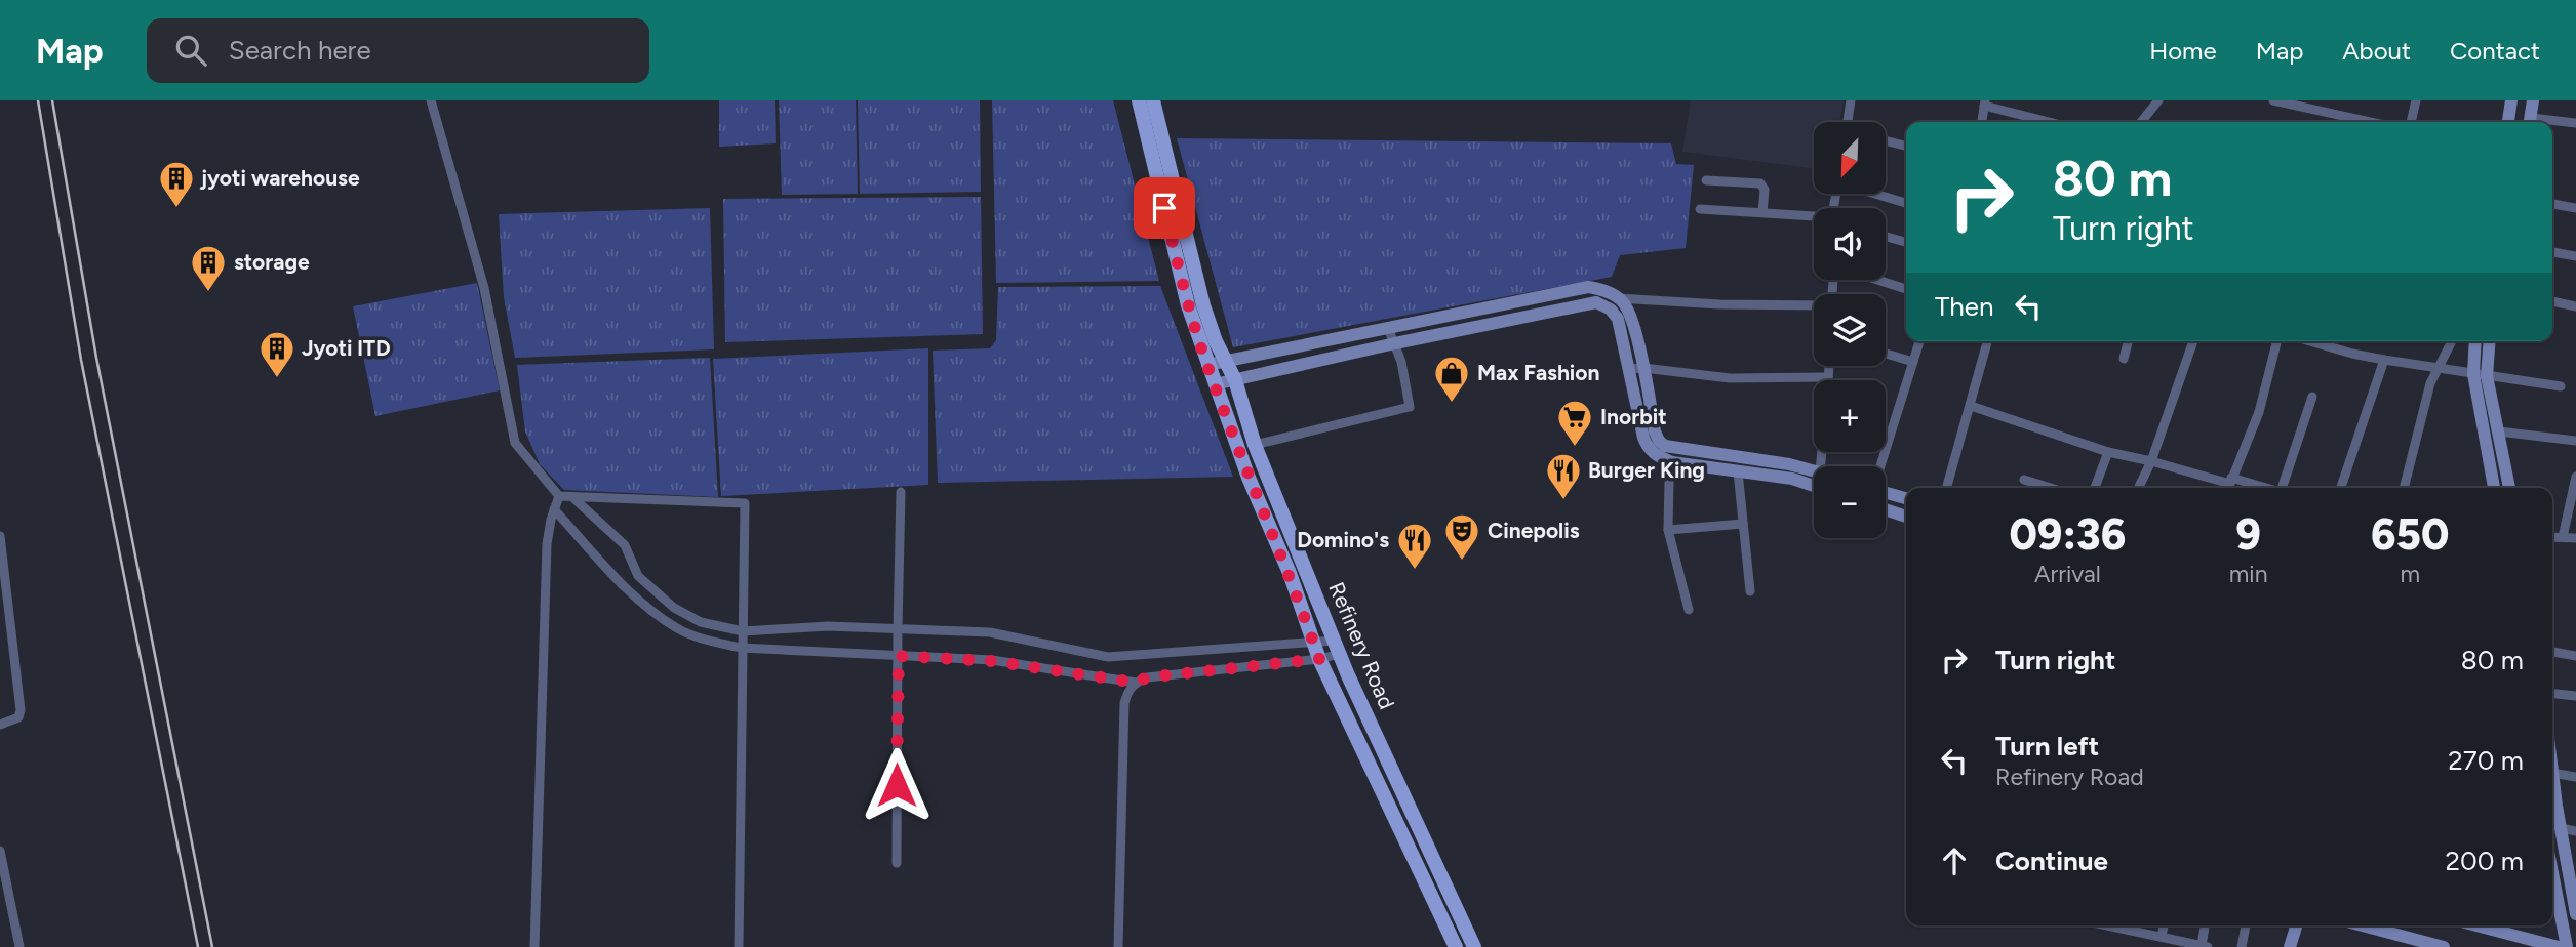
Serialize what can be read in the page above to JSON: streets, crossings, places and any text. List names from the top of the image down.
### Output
{
  "streets": {
    "main road": ["Refinery Road"]
  },
  "places": {
    "building": ["jyoti warehouse", "storage", "Jyoti lTD"],
    "shop": ["Max Fashion"],
    "supermarket": ["Inorbit"],
    "restaurant": ["Burger King", "Domino's"],
    "theatre": ["Cinepolis"]
  },
  "north": "bottom left",
  "page": {
    "header": "Map",
    "search": "Search here",
    "nav": [
      "Home",
      "Map",
      "About",
      "Contact"
    ],
    "map_buttons": ["+", "−"],
    "turn": ["80 m", "Turn right"],
    "then": "Then",
    "eta": [
      "09:36",
      "Arrival",
      "9",
      "min",
      "650",
      "m"
    ],
    "list": [
      {
        "name": "Turn right",
        "value": "80 m"
      },
      {
        "name": "Turn left",
        "note": "Refinery Road",
        "value": "270 m"
      },
      {
        "name": "Continue",
        "value": "200 m"
      }
    ]
  }
}
